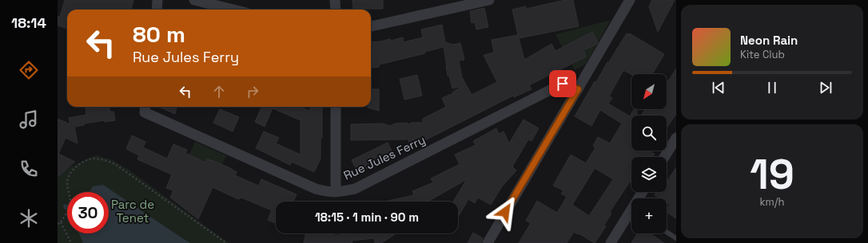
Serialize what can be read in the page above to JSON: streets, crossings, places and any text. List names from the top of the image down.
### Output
{
  "streets": {
    "street": ["Rue Jules Ferry"]
  },
  "parks": ["Parc de Tenet"],
  "north": "bottom left",
  "page": {
    "tabs": "18:14",
    "turn": ["80 m", "Rue Jules Ferry"],
    "song": ["Neon Rain", "Kite Club"],
    "map_buttons": "+",
    "tile": ["19", "km/h"],
    "limit": "30",
    "trip": "18:15 · 1 min · 90 m"
  }
}
